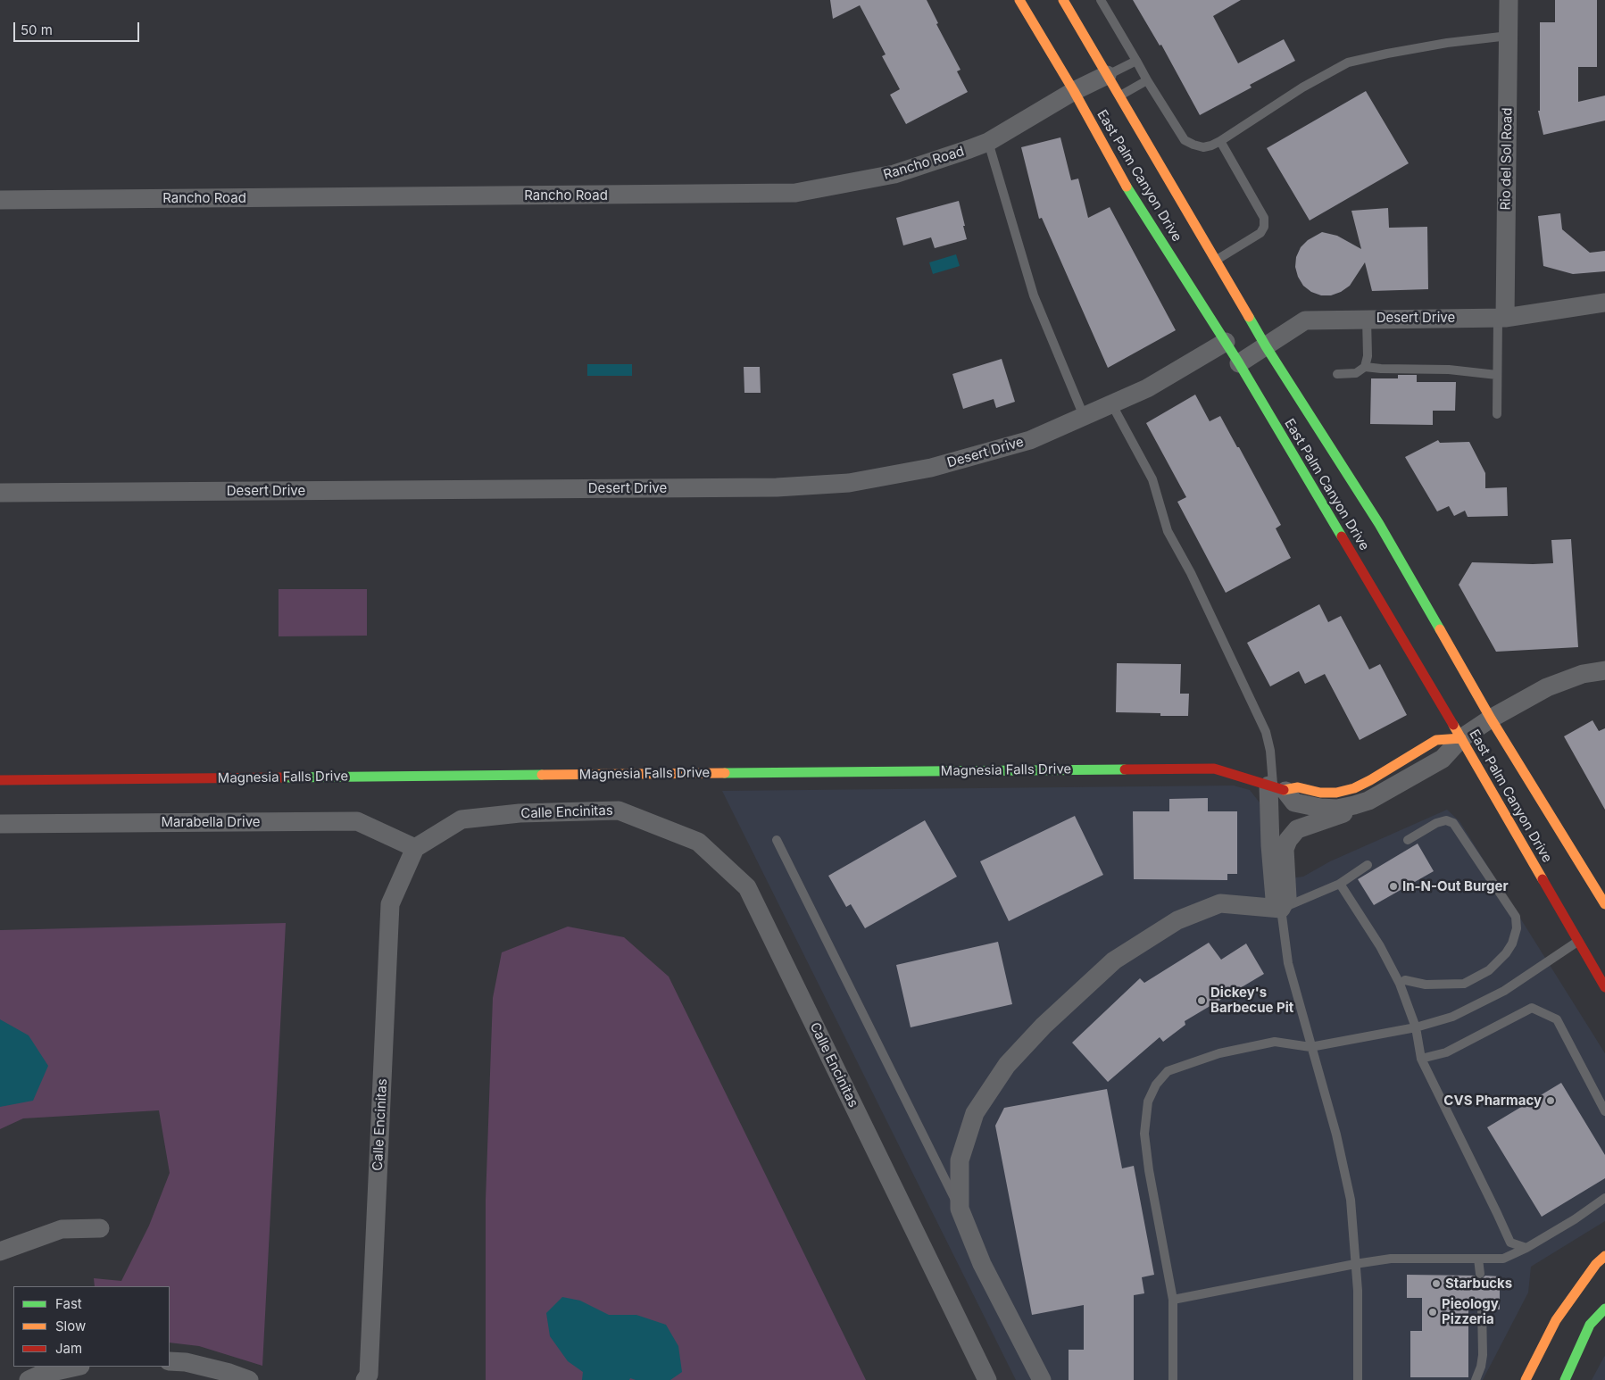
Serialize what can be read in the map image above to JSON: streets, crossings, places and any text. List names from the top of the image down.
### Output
{
  "streets": {
    "main road": ["East Palm Canyon Drive", "Magnesia Falls Drive"],
    "street": [
      "Rio del Sol Road",
      "Rancho Road",
      "Desert Drive",
      "Calle Encinitas",
      "Marabella Drive"
    ]
  },
  "crossings": [
    ["Rio del Sol Road", "Desert Drive"],
    ["Rancho Road", "East Palm Canyon Drive"],
    ["East Palm Canyon Drive", "Desert Drive"],
    ["East Palm Canyon Drive", "Magnesia Falls Drive"],
    ["Calle Encinitas", "Marabella Drive"]
  ],
  "places": [
    "In-N-Out Burger",
    "Dickey's Barbecue Pit",
    "CVS Pharmacy",
    "Starbucks",
    "Pieology Pizzeria"
  ],
  "legend": ["Fast", "Slow", "Jam"],
  "scale_bar": "50 m"
}
